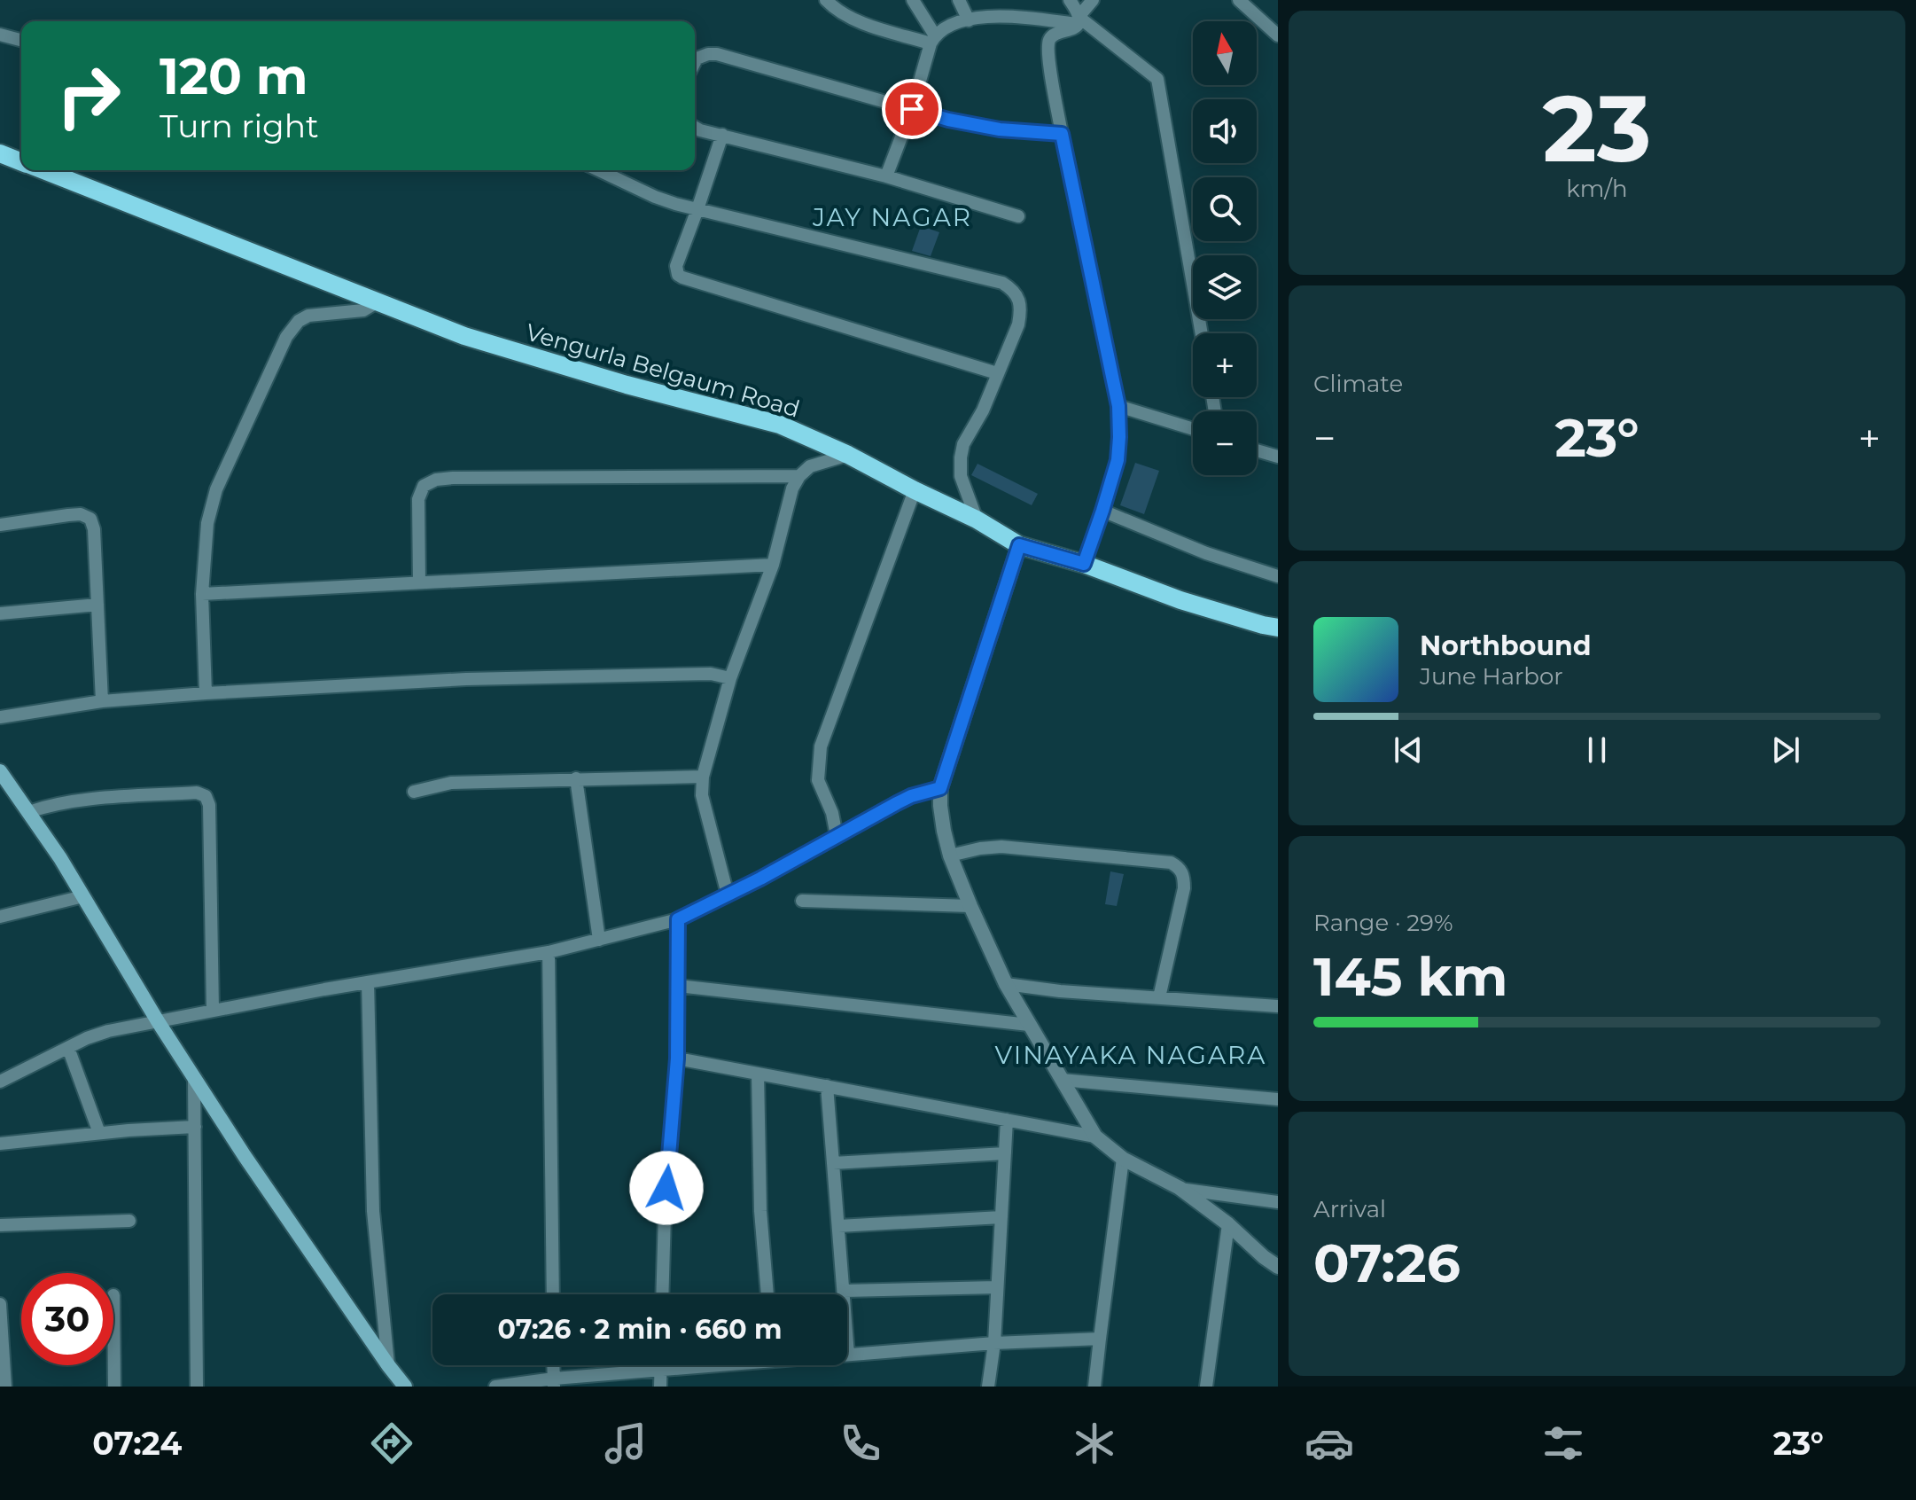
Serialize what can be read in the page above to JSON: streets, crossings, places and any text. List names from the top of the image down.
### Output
{
  "streets": {
    "main road": ["Vengurla Belgaum Road"]
  },
  "districts": ["JAY NAGAR", "VINAYAKA NAGARA"],
  "north": "top",
  "page": {
    "tile": [
      ["23", "km/h"],
      "Climate",
      ["Range · 29%", "145 km"],
      ["Arrival", "07:26"]
    ],
    "map_buttons": ["+", "−"],
    "turn": ["120 m", "Turn right"],
    "heat": ["−", "23°", "+"],
    "song": ["Northbound", "June Harbor"],
    "limit": "30",
    "trip": "07:26 · 2 min · 660 m",
    "tabs": ["07:24", "23°"]
  }
}
